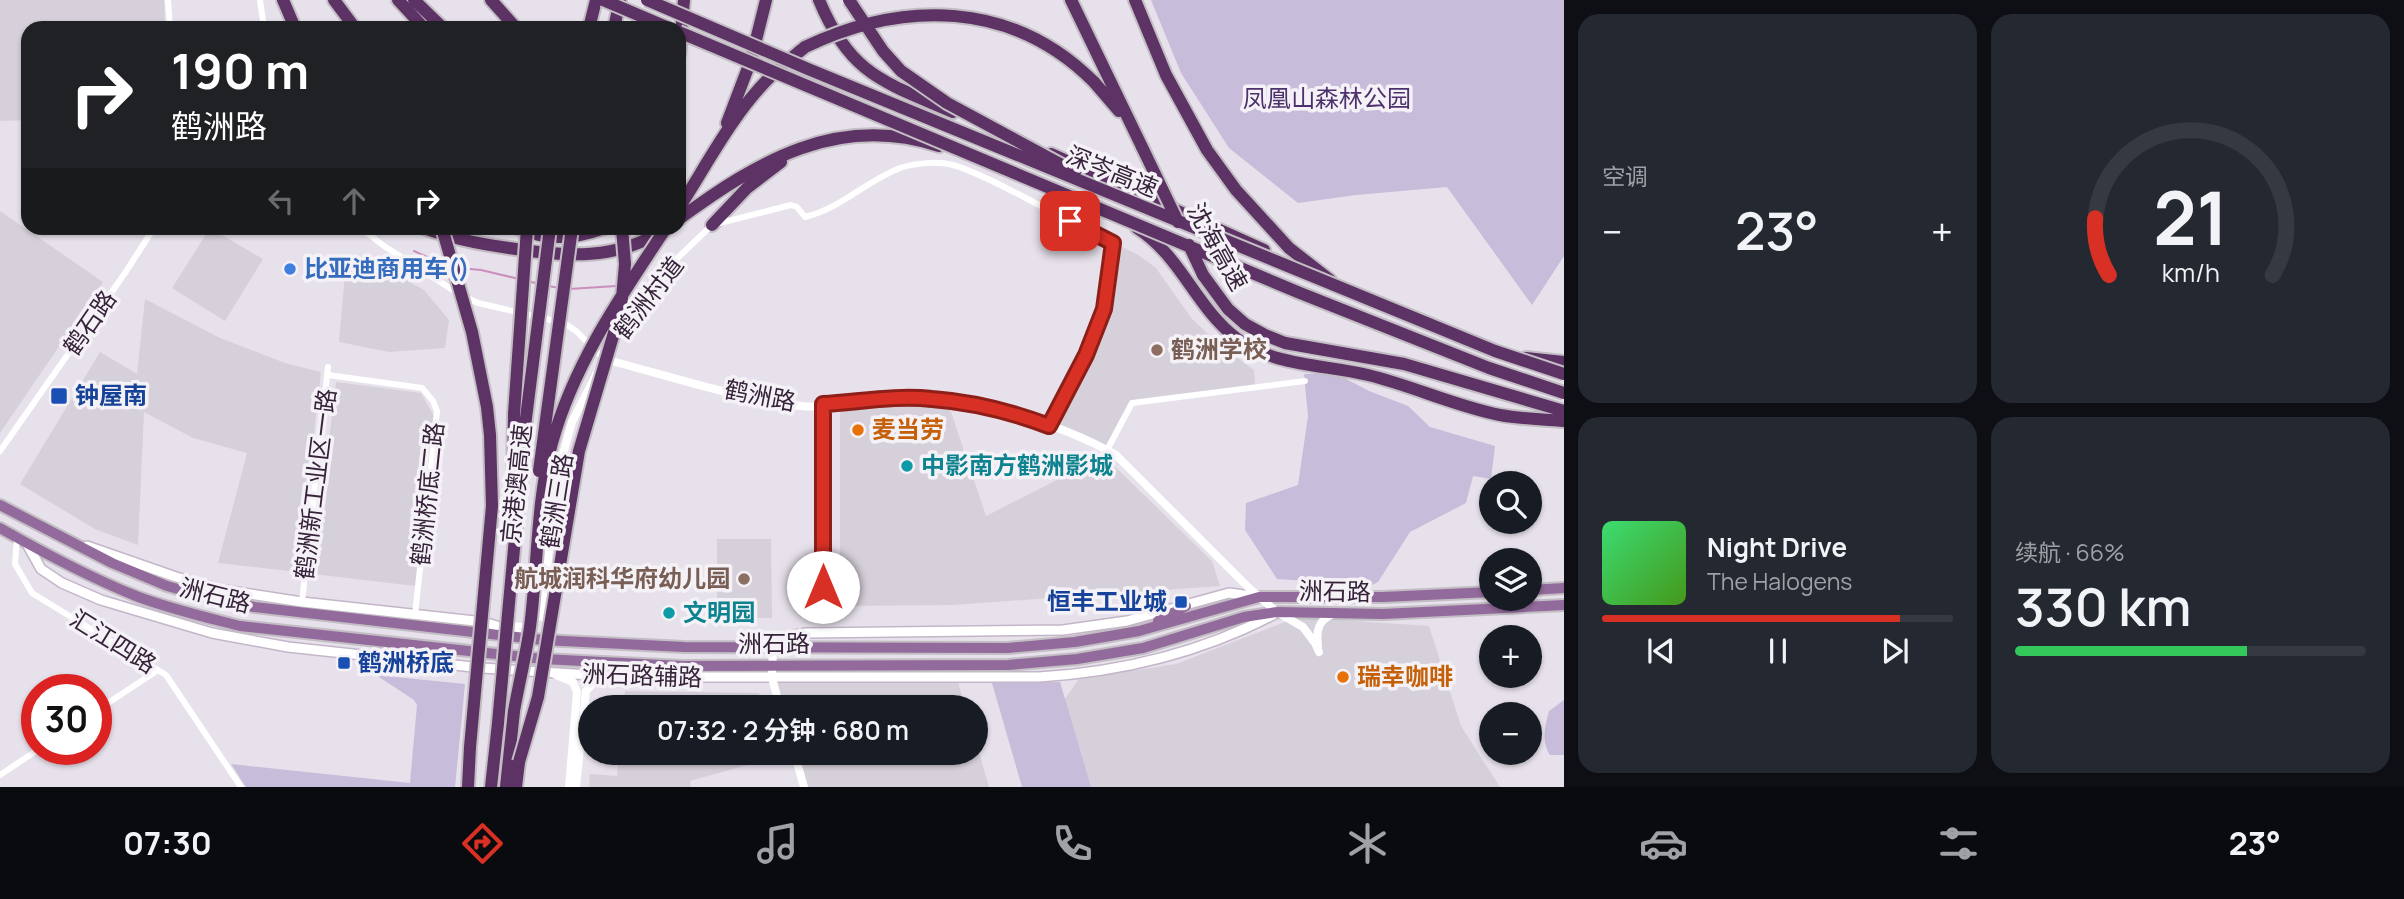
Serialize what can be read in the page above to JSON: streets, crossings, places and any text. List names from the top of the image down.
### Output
{
  "streets": {
    "highway": ["深岑高速", "沈海高速", "京港澳高速"],
    "main road": ["洲石路", "洲石路辅路"],
    "street": [
      "鹤洲村道",
      "鹤石路",
      "鹤洲路",
      "鹤洲新工业区一路",
      "鹤洲桥底二路",
      "鹤洲三路",
      "汇江四路"
    ]
  },
  "crossings": [
    ["鹤洲村道", "鹤洲路"],
    ["鹤洲村道", "鹤洲三路"],
    ["鹤洲路", "鹤洲三路"],
    ["鹤洲路", "洲石路"],
    ["鹤洲路", "洲石路辅路"],
    ["鹤洲新工业区一路", "鹤洲桥底二路"],
    ["鹤洲新工业区一路", "洲石路"],
    ["洲石路", "汇江四路"],
    ["洲石路", "洲石路辅路"],
    ["汇江四路", "洲石路辅路"]
  ],
  "parks": ["凤凰山森林公园"],
  "places": {
    "other": [
      "比亚迪商用车()",
      "鹤洲学校",
      "麦当劳",
      "中影南方鹤洲影城",
      "航城润科华府幼儿园",
      "文明园",
      "瑞幸咖啡"
    ],
    "transit": ["钟屋南", "恒丰工业城", "鹤洲桥底"]
  },
  "page": {
    "tile": [
      "空调",
      ["续航 · 66%", "330 km"]
    ],
    "turn": ["190 m", "鹤洲路"],
    "heat": ["−", "23°", "+"],
    "map_buttons": ["+", "−"],
    "song": ["Night Drive", "The Halogens"],
    "limit": "30",
    "trip": "07:32 · 2 分钟 · 680 m",
    "tabs": ["07:30", "23°"],
    "gauge": ["21", "km/h"]
  }
}
